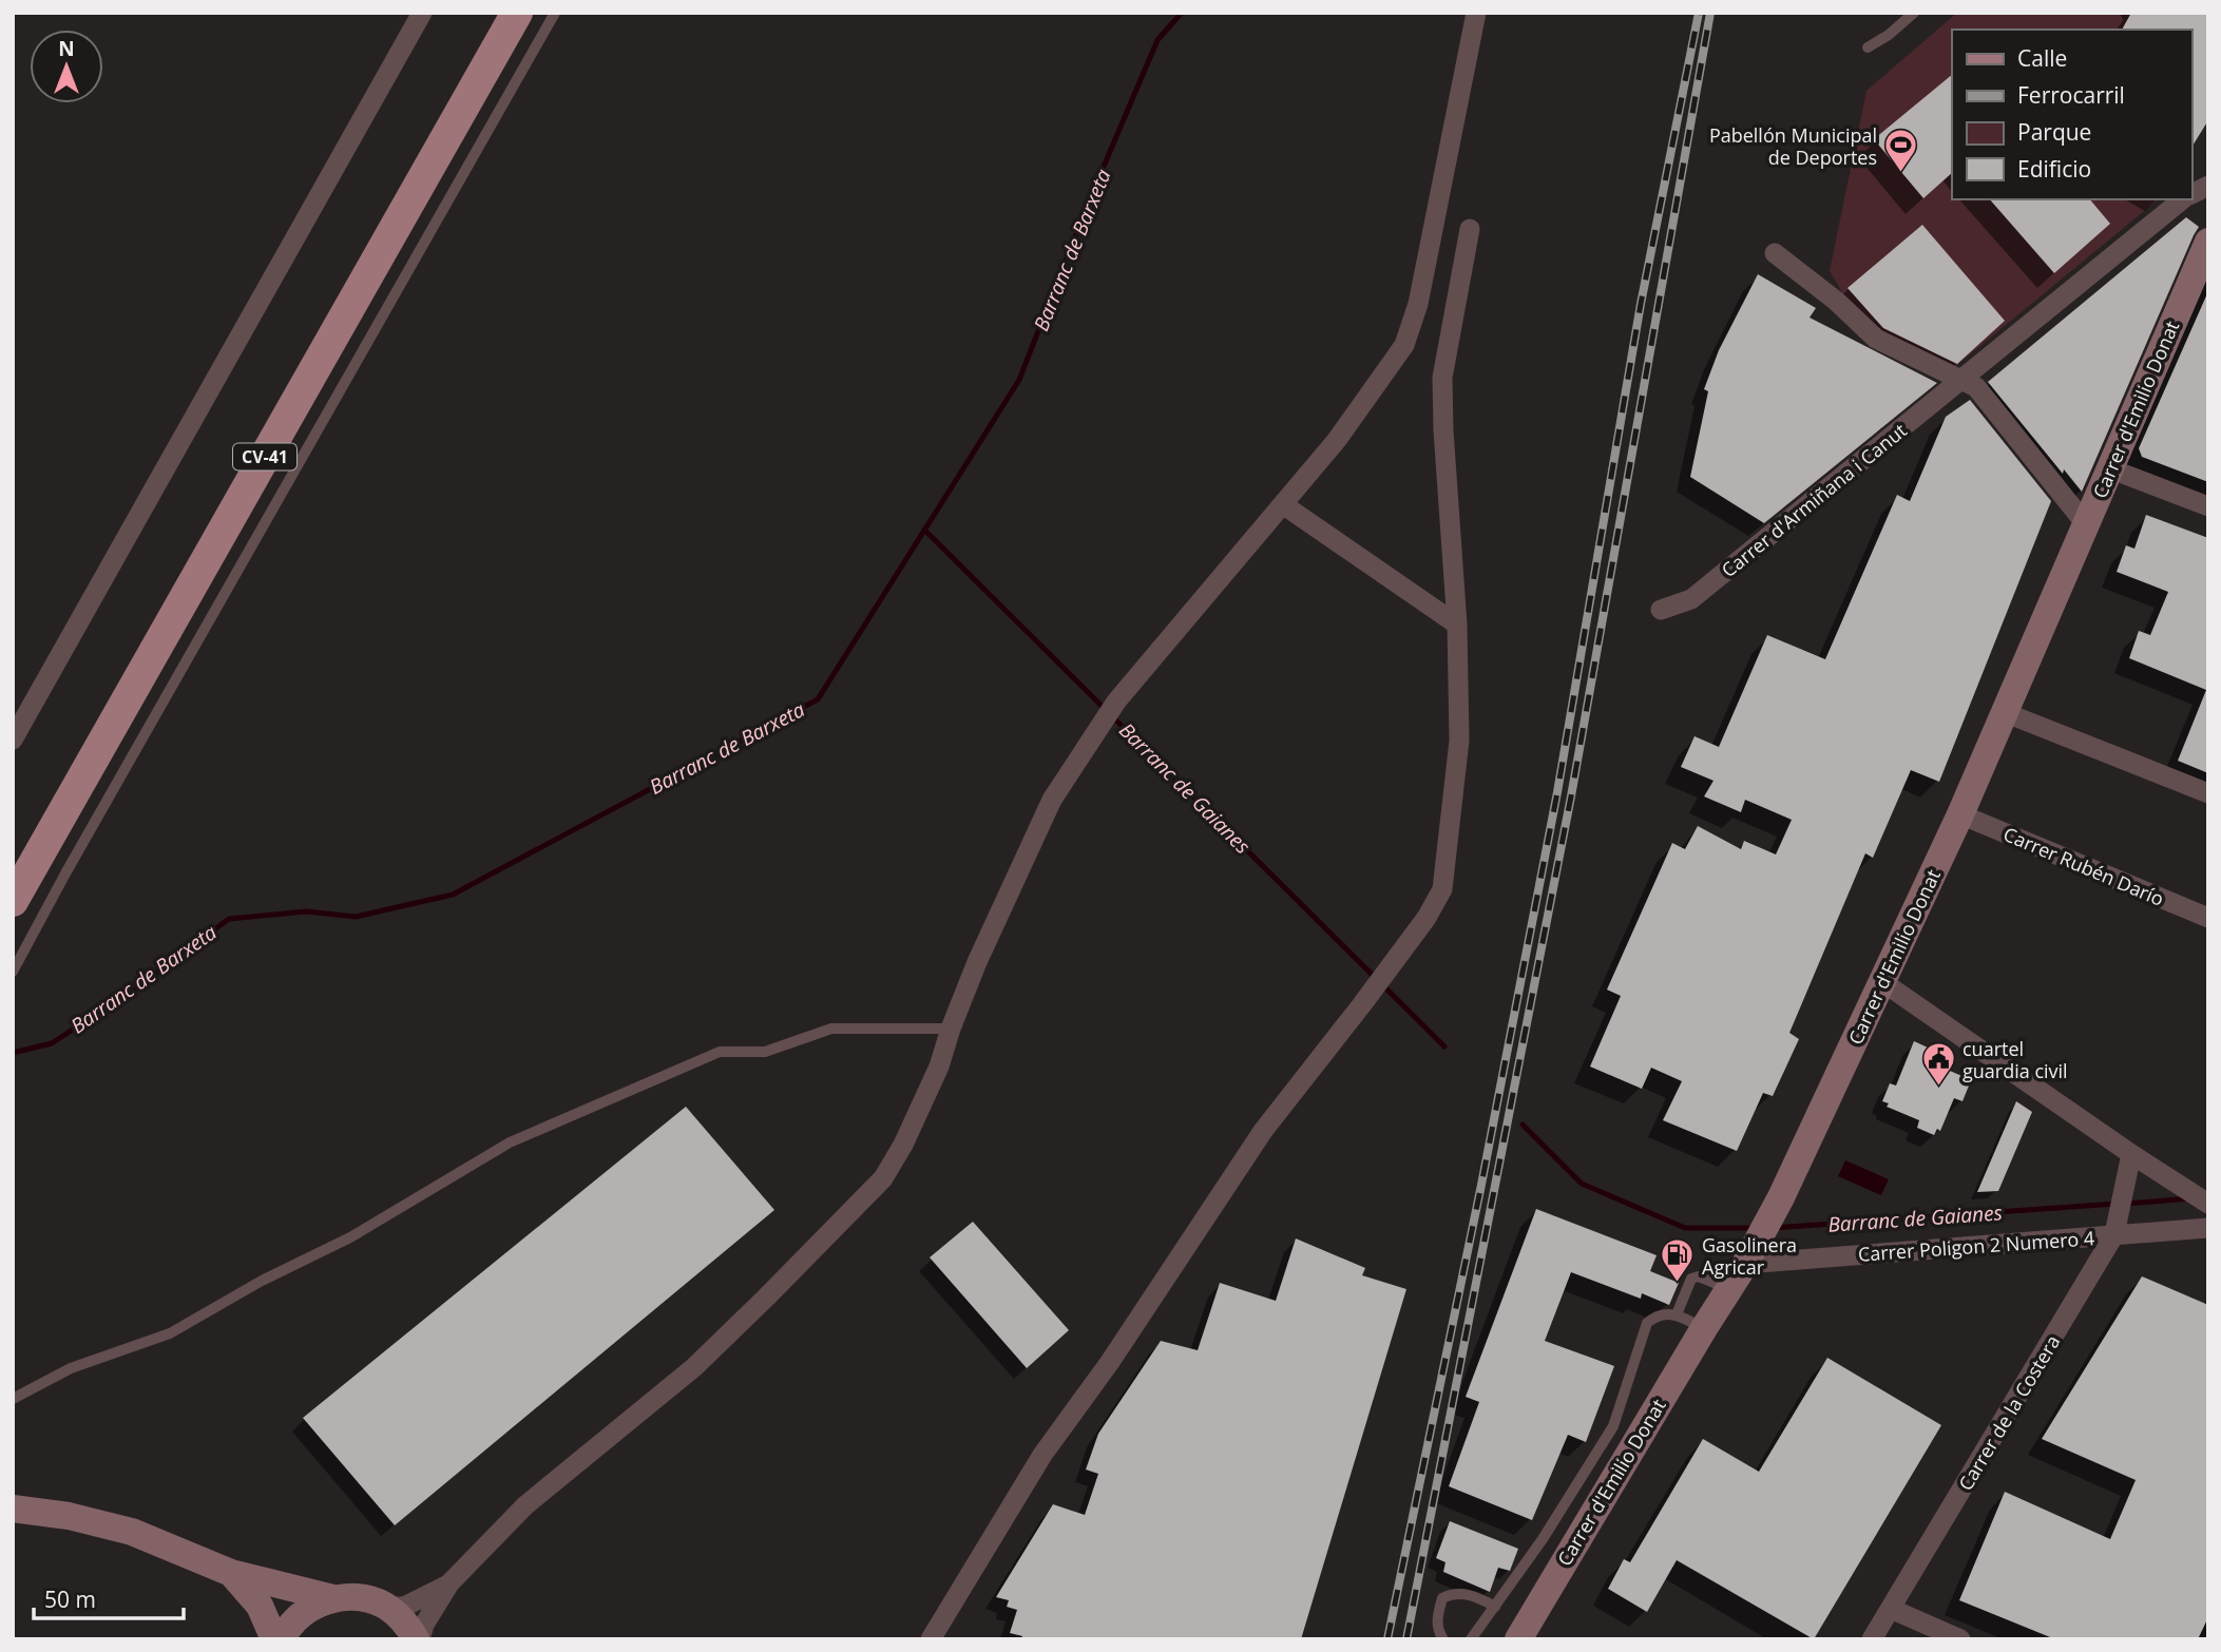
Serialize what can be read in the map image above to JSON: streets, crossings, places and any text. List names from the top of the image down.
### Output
{
  "streets": {
    "main road": ["CV-41"],
    "street": [
      "Carrer d'Emilio Donat",
      "Carrer d'Armiñana i Canut",
      "Carrer Rubén Darío",
      "Carrer Poligon 2 Numero 4",
      "Carrer de la Costera"
    ]
  },
  "crossings": [
    ["Carrer d'Emilio Donat", "Carrer Rubén Darío"],
    ["Carrer d'Emilio Donat", "Carrer Poligon 2 Numero 4"],
    ["Carrer Poligon 2 Numero 4", "Carrer de la Costera"]
  ],
  "water": ["Barranc de Barxeta", "Barranc de Gaianes"],
  "places": {
    "sports": ["Pabellón Municipal de Deportes"],
    "public building": ["cuartel guardia civil"],
    "fuel station": ["Gasolinera Agricar"]
  },
  "legend": [
    "Calle",
    "Ferrocarril",
    "Parque",
    "Edificio"
  ],
  "scale_bar": "50 m",
  "north": "top"
}
